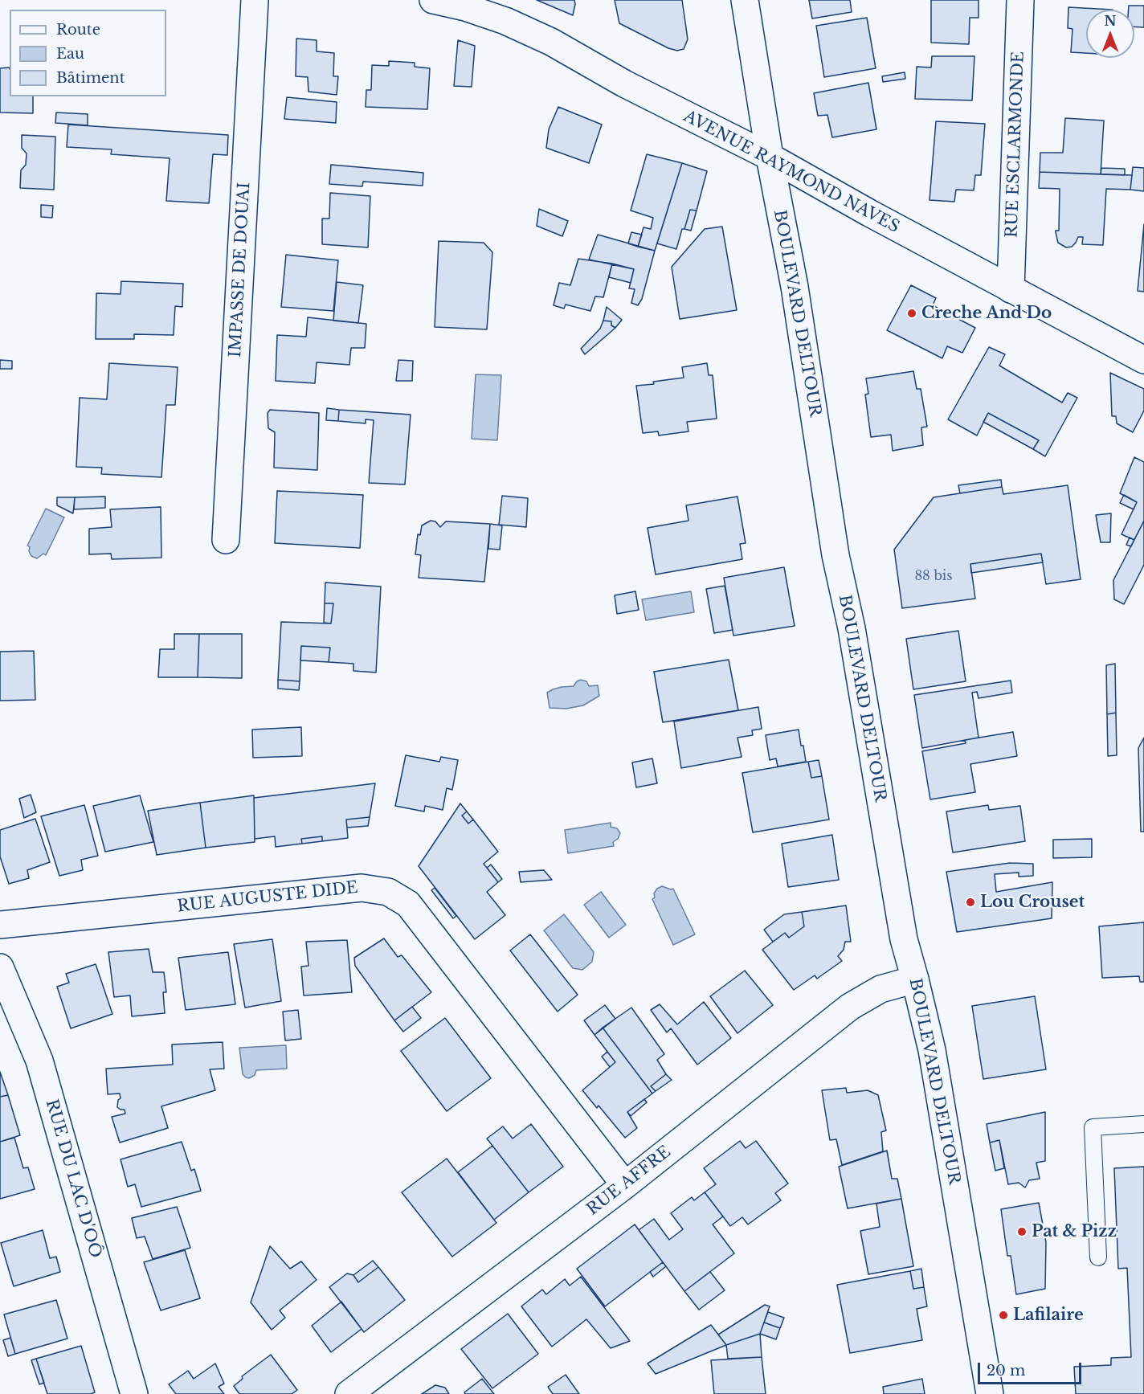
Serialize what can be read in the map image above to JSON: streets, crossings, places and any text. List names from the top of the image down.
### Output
{
  "streets": {
    "street": [
      "RUE ESCLARMONDE",
      "AVENUE RAYMOND NAVES",
      "IMPASSE DE DOUAI",
      "BOULEVARD DELTOUR",
      "RUE AUGUSTE DIDE",
      "RUE DU LAC D'OÔ",
      "RUE AFFRE"
    ]
  },
  "crossings": [
    ["RUE ESCLARMONDE", "AVENUE RAYMOND NAVES"],
    ["AVENUE RAYMOND NAVES", "BOULEVARD DELTOUR"],
    ["BOULEVARD DELTOUR", "RUE AFFRE"],
    ["RUE AUGUSTE DIDE", "RUE AFFRE"]
  ],
  "places": [
    "Creche And Do",
    "Lou Crouset",
    "Pat & Pizz",
    "Lafilaire"
  ],
  "house_numbers": ["88 bis"],
  "legend": ["Route", "Eau", "Bâtiment"],
  "scale_bar": "20 m",
  "north": "top"
}
